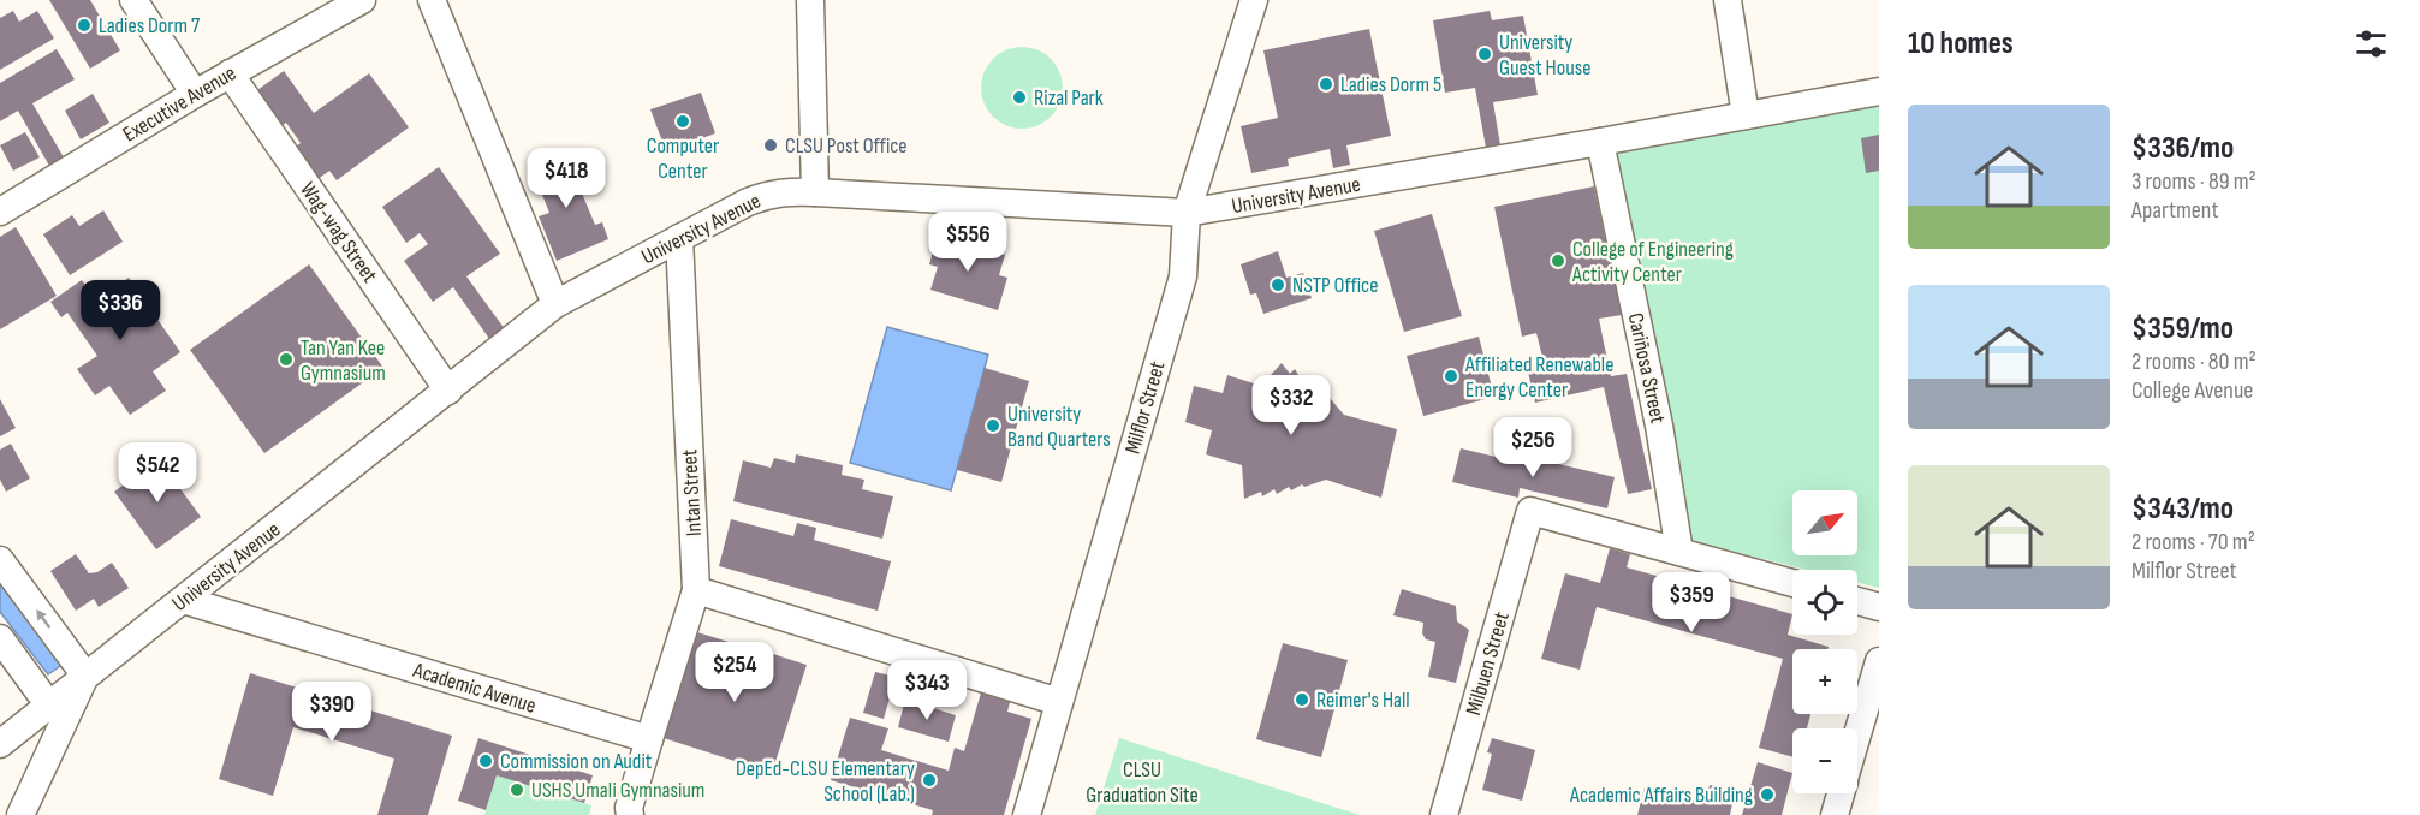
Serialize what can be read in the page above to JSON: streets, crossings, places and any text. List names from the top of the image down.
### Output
{
  "streets": {
    "street": [
      "Executive Avenue",
      "University Avenue",
      "Wag-wag Street",
      "Cariñosa Street",
      "Milflor Street",
      "Intan Street",
      "Milbuen Street",
      "Academic Avenue"
    ]
  },
  "crossings": [
    ["Executive Avenue", "Wag-wag Street"],
    ["University Avenue", "Wag-wag Street"],
    ["University Avenue", "Cariñosa Street"],
    ["University Avenue", "Milflor Street"],
    ["University Avenue", "Intan Street"],
    ["University Avenue", "Academic Avenue"],
    ["Cariñosa Street", "Milbuen Street"],
    ["Intan Street", "Academic Avenue"]
  ],
  "parks": ["CLSU Graduation Site"],
  "places": [
    "Ladies Dorm 7",
    "University Guest House",
    "Ladies Dorm 5",
    "Rizal Park",
    "Computer Center",
    "CLSU Post Office",
    "College of Engineering Activity Center",
    "NSTP Office",
    "Tan Yan Kee Gymnasium",
    "Affiliated Renewable Energy Center",
    "University Band Quarters",
    "Reimer's Hall",
    "Commission on Audit",
    "DepEd-CLSU Elementary School (Lab.)",
    "USHS Umali Gymnasium",
    "Academic Affairs Building"
  ],
  "north": "top right",
  "page": {
    "heading": "10 homes",
    "list": [
      {
        "name": "$336/mo",
        "note": "3 rooms · 89 m² · Apartment"
      },
      {
        "name": "$359/mo",
        "note": "2 rooms · 80 m² · College Avenue"
      },
      {
        "name": "$343/mo",
        "note": "2 rooms · 70 m² · Milflor Street"
      }
    ],
    "price": [
      "$418",
      "$556",
      "$336",
      "$332",
      "$256",
      "$542",
      "$359",
      "$254",
      "$343",
      "$390"
    ],
    "map_buttons": ["+", "−"]
  }
}
